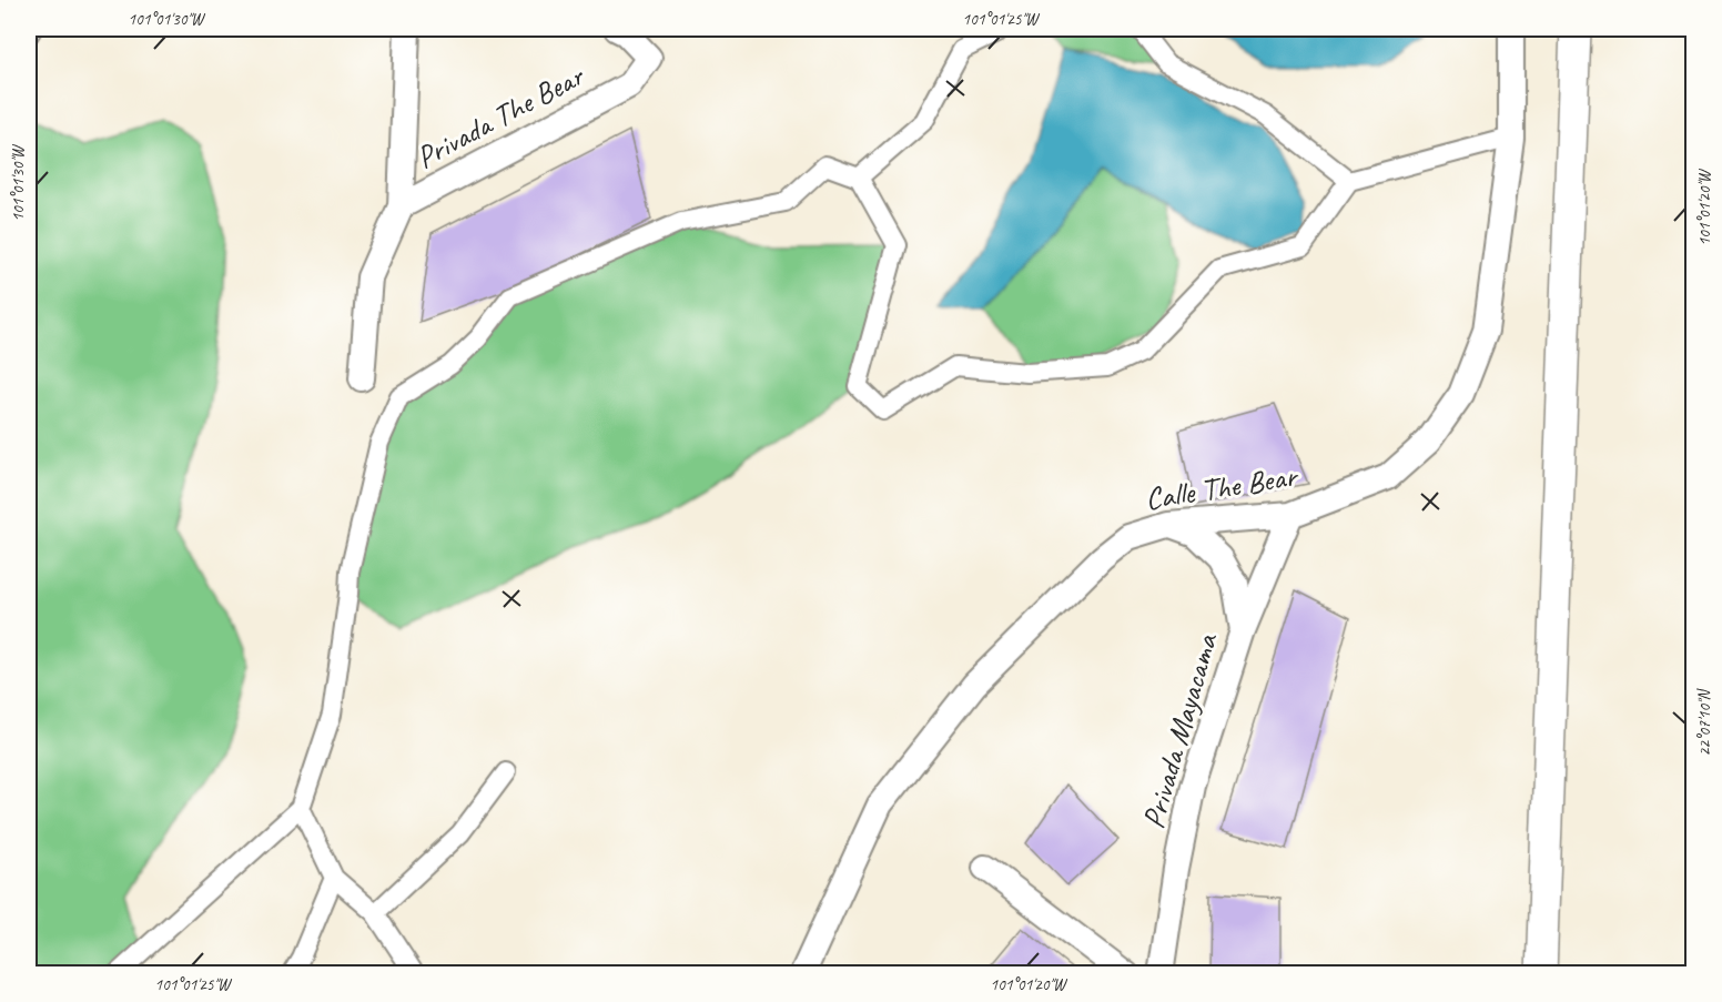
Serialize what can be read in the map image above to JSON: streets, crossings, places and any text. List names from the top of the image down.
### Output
{
  "streets": {
    "street": ["Privada The Bear", "Calle The Bear", "Privada Mayacama"]
  },
  "crossings": [
    ["Calle The Bear", "Privada Mayacama"]
  ],
  "coordinates": [
    "101°01'30\"W",
    "101°01'25\"W",
    "101°01'20\"W",
    "22°07'10\"N"
  ]
}
